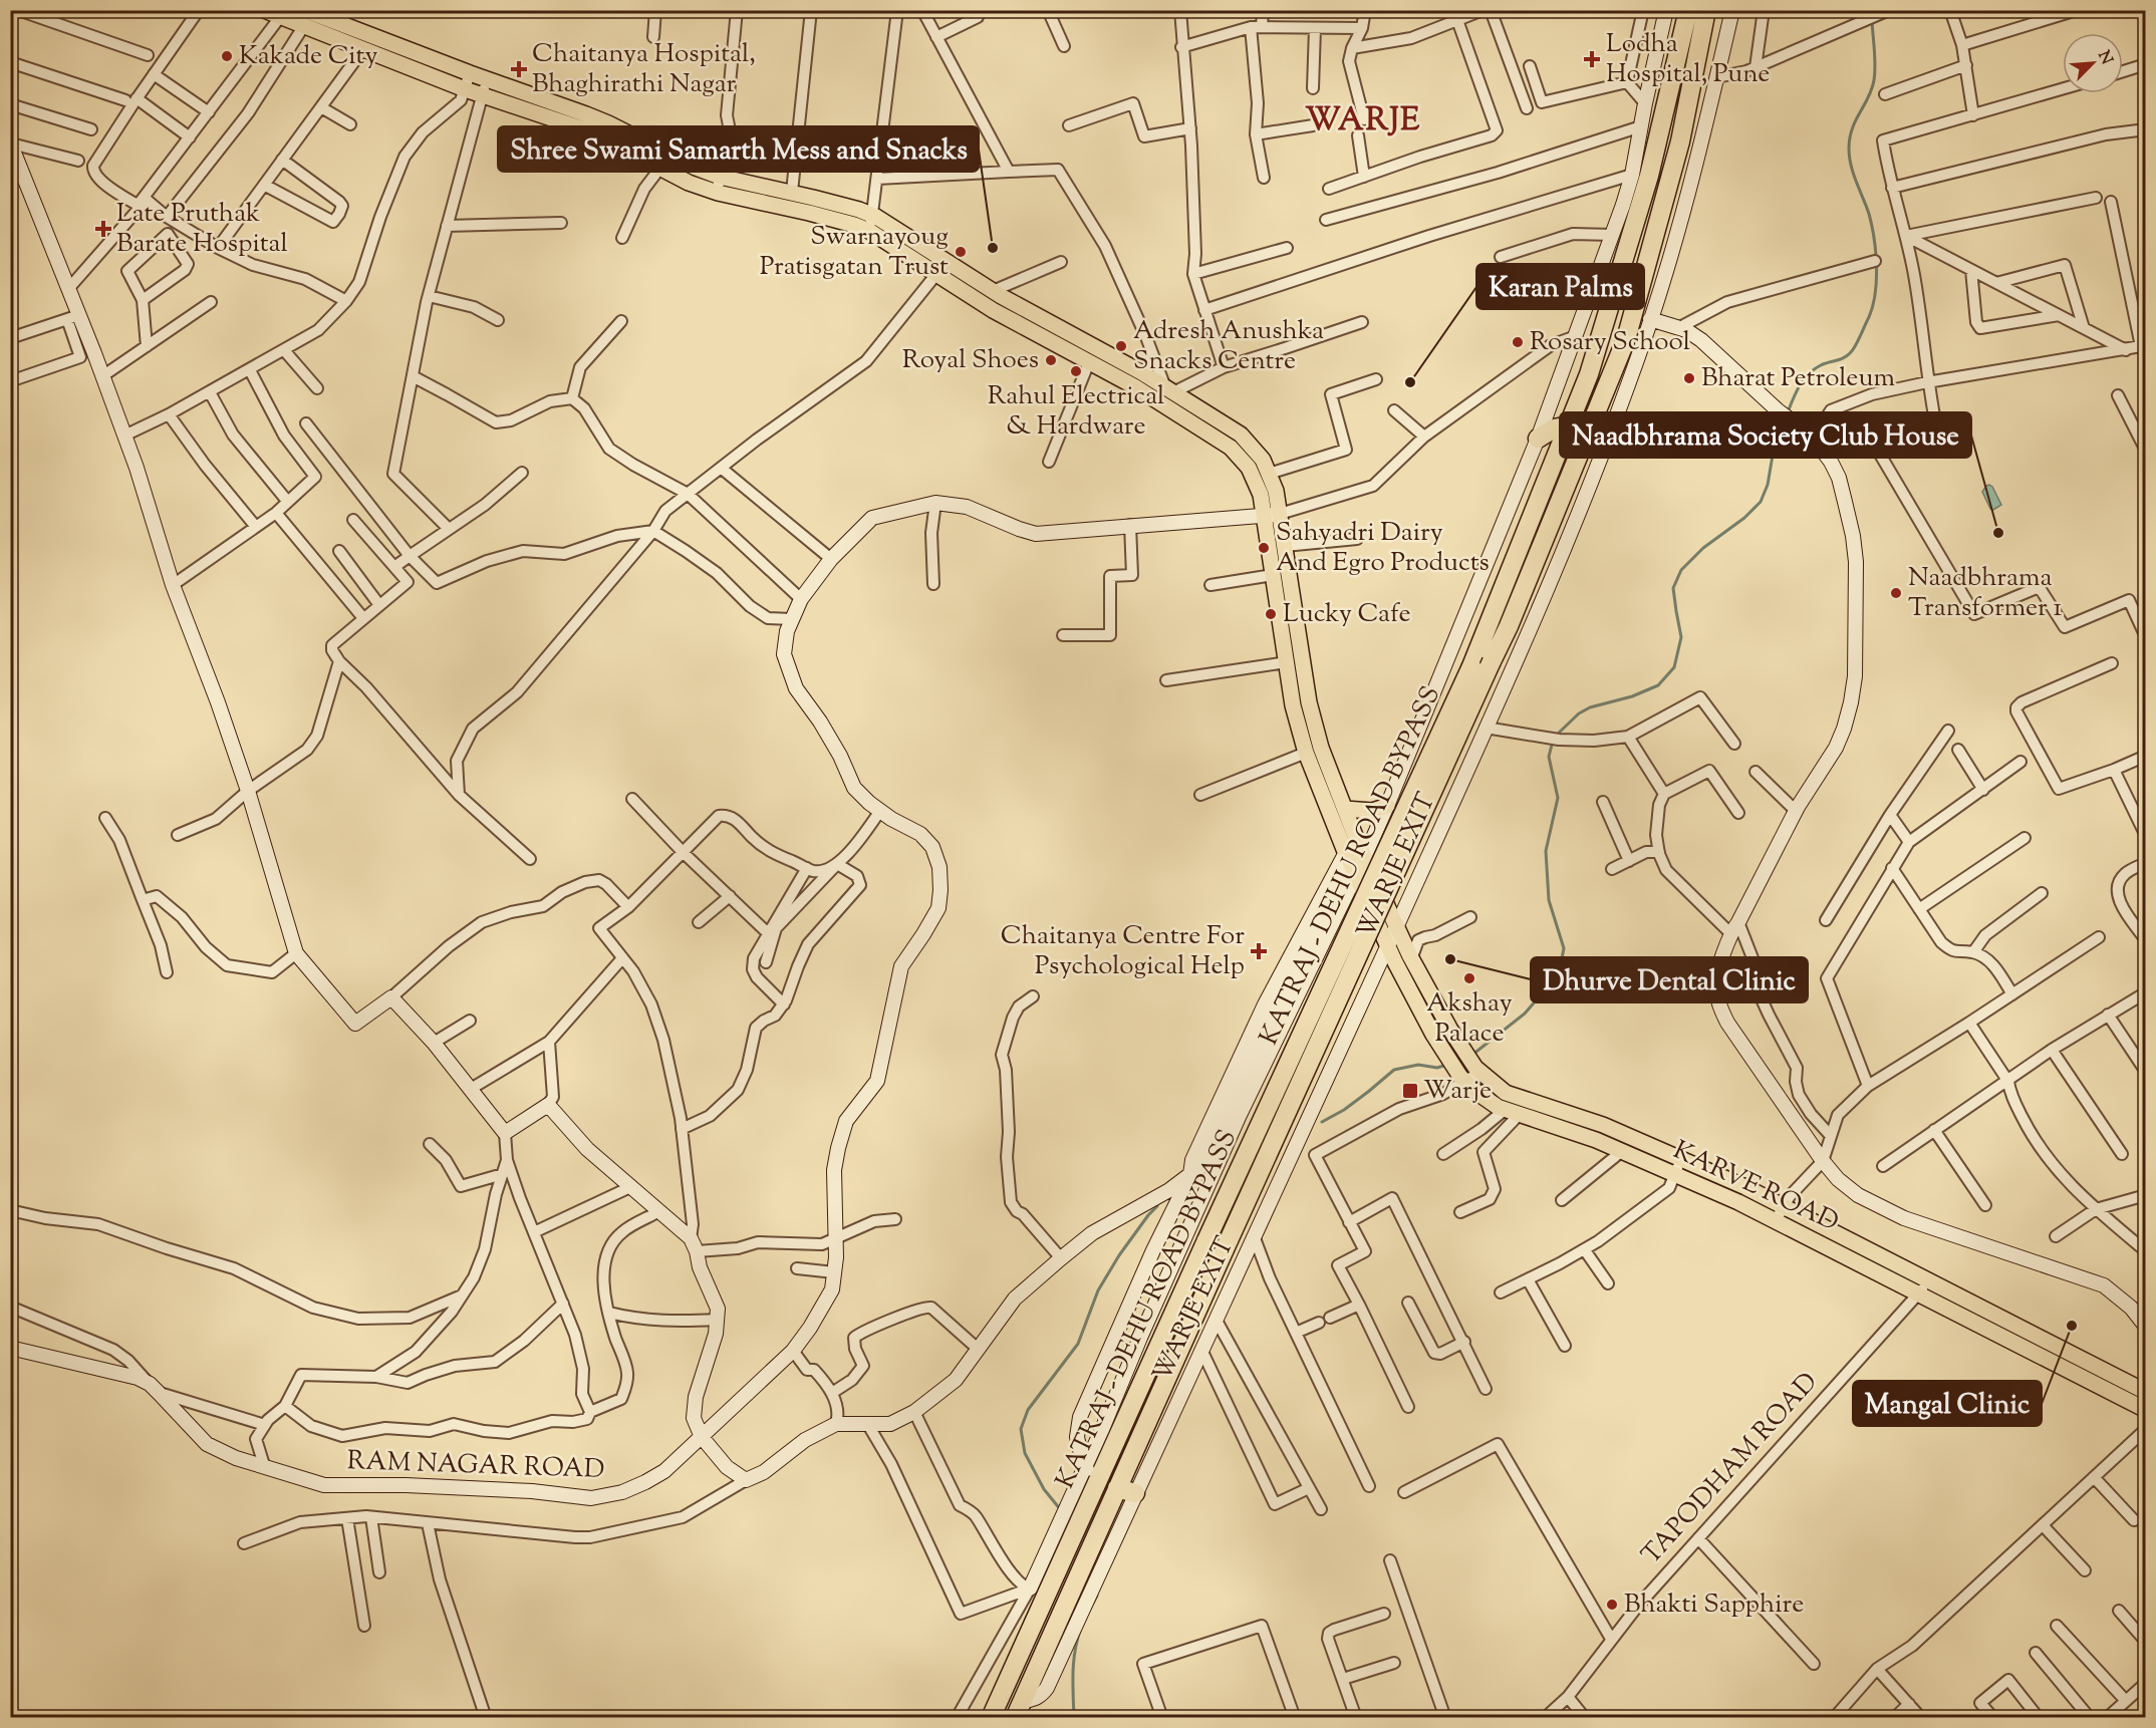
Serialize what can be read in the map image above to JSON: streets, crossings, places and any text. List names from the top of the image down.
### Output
{
  "streets": {
    "highway": ["KATRAJ - DEHU ROAD BYPASS"],
    "main road": ["KARVE ROAD"],
    "street": ["WARJE EXIT", "RAM NAGAR ROAD", "TAPODHAM ROAD"]
  },
  "crossings": [
    ["KATRAJ - DEHU ROAD BYPASS", "WARJE EXIT"],
    ["WARJE EXIT", "KARVE ROAD"],
    ["KARVE ROAD", "TAPODHAM ROAD"]
  ],
  "districts": ["WARJE"],
  "places": {
    "other": [
      "Kakade City",
      "Shree Swami Samarth Mess and Snacks",
      "Swarnayoug Pratisgatan Trust",
      "Rosary School",
      "Adresh Anushka Snacks Centre",
      "Royal Shoes",
      "Rahul Electrical & Hardware",
      "Bharat Petroleum",
      "Karan Palms",
      "Naadbhrama Society Club House",
      "Sahyadri Dairy And Egro Products",
      "Naadbhrama Transformer 1",
      "Lucky Cafe",
      "Dhurve Dental Clinic",
      "Akshay Palace",
      "Mangal Clinic",
      "Bhakti Sapphire"
    ],
    "health": [
      "Lodha Hospital, Pune",
      "Chaitanya Hospital, Bhaghirathi Nagar",
      "Late Pruthak Barate Hospital",
      "Chaitanya Centre For Psychological Help"
    ],
    "transit": ["Warje"]
  },
  "north": "top right"
}
